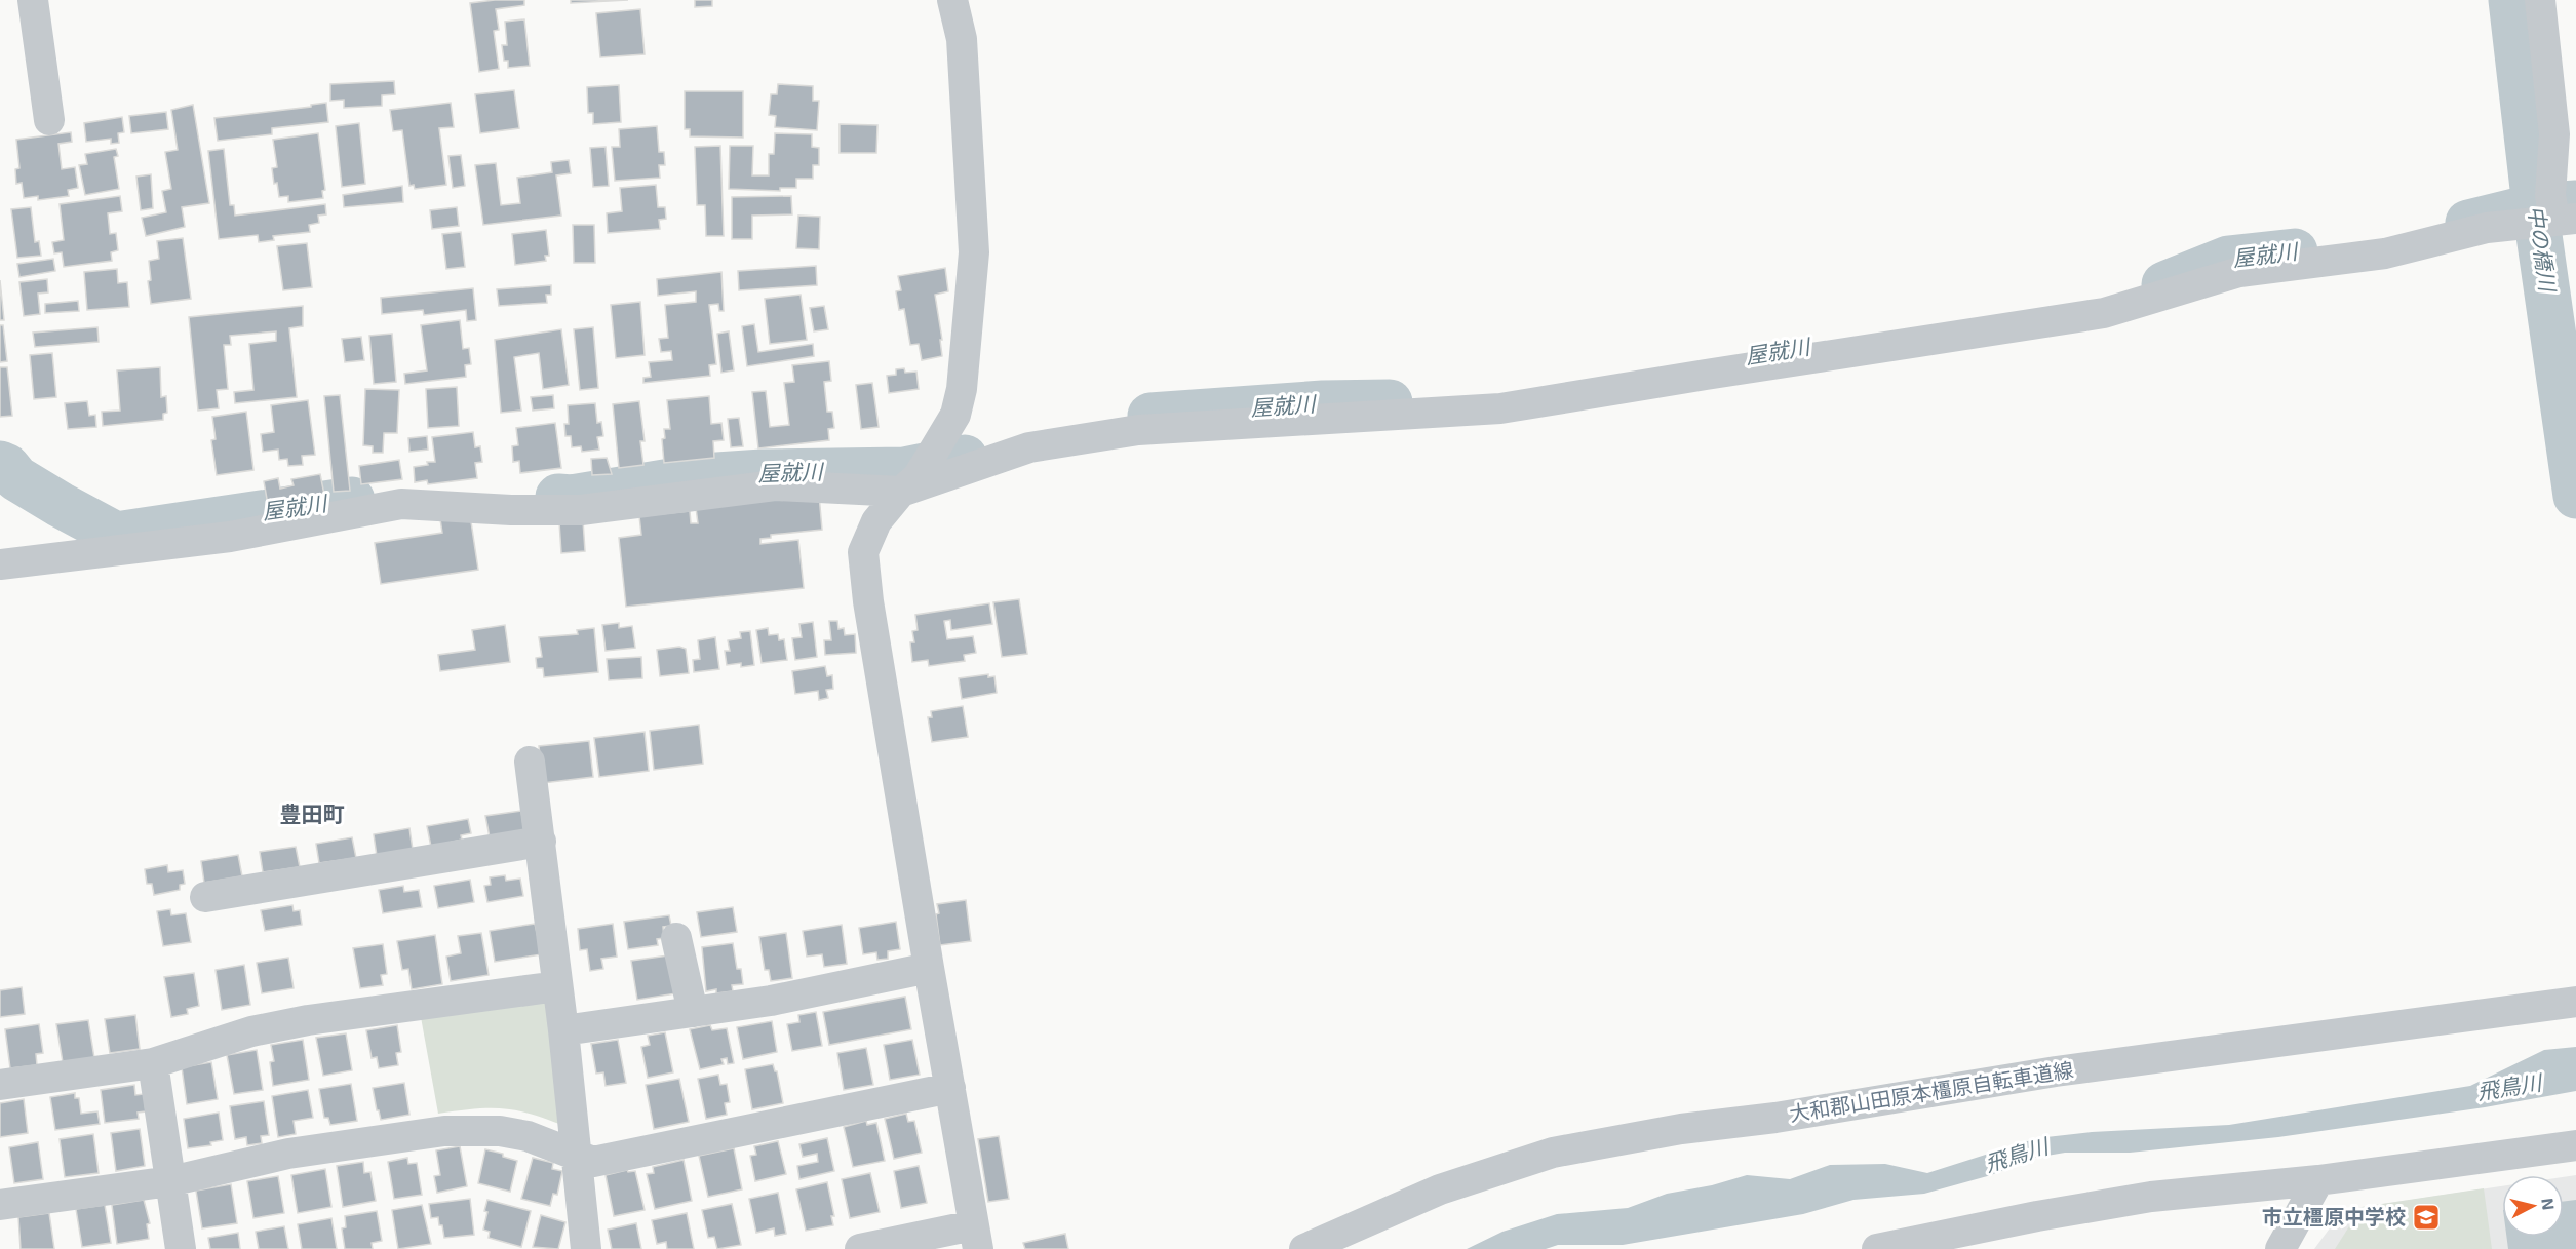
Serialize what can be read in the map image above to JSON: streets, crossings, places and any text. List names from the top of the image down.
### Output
{
  "streets": {
    "street": ["大和郡山田原本橿原自転車道線"]
  },
  "districts": ["豊田町"],
  "water": ["中の橋川", "屋就川", "飛鳥川"],
  "places": {
    "school or university": ["市立橿原中学校"]
  },
  "north": "right"
}
